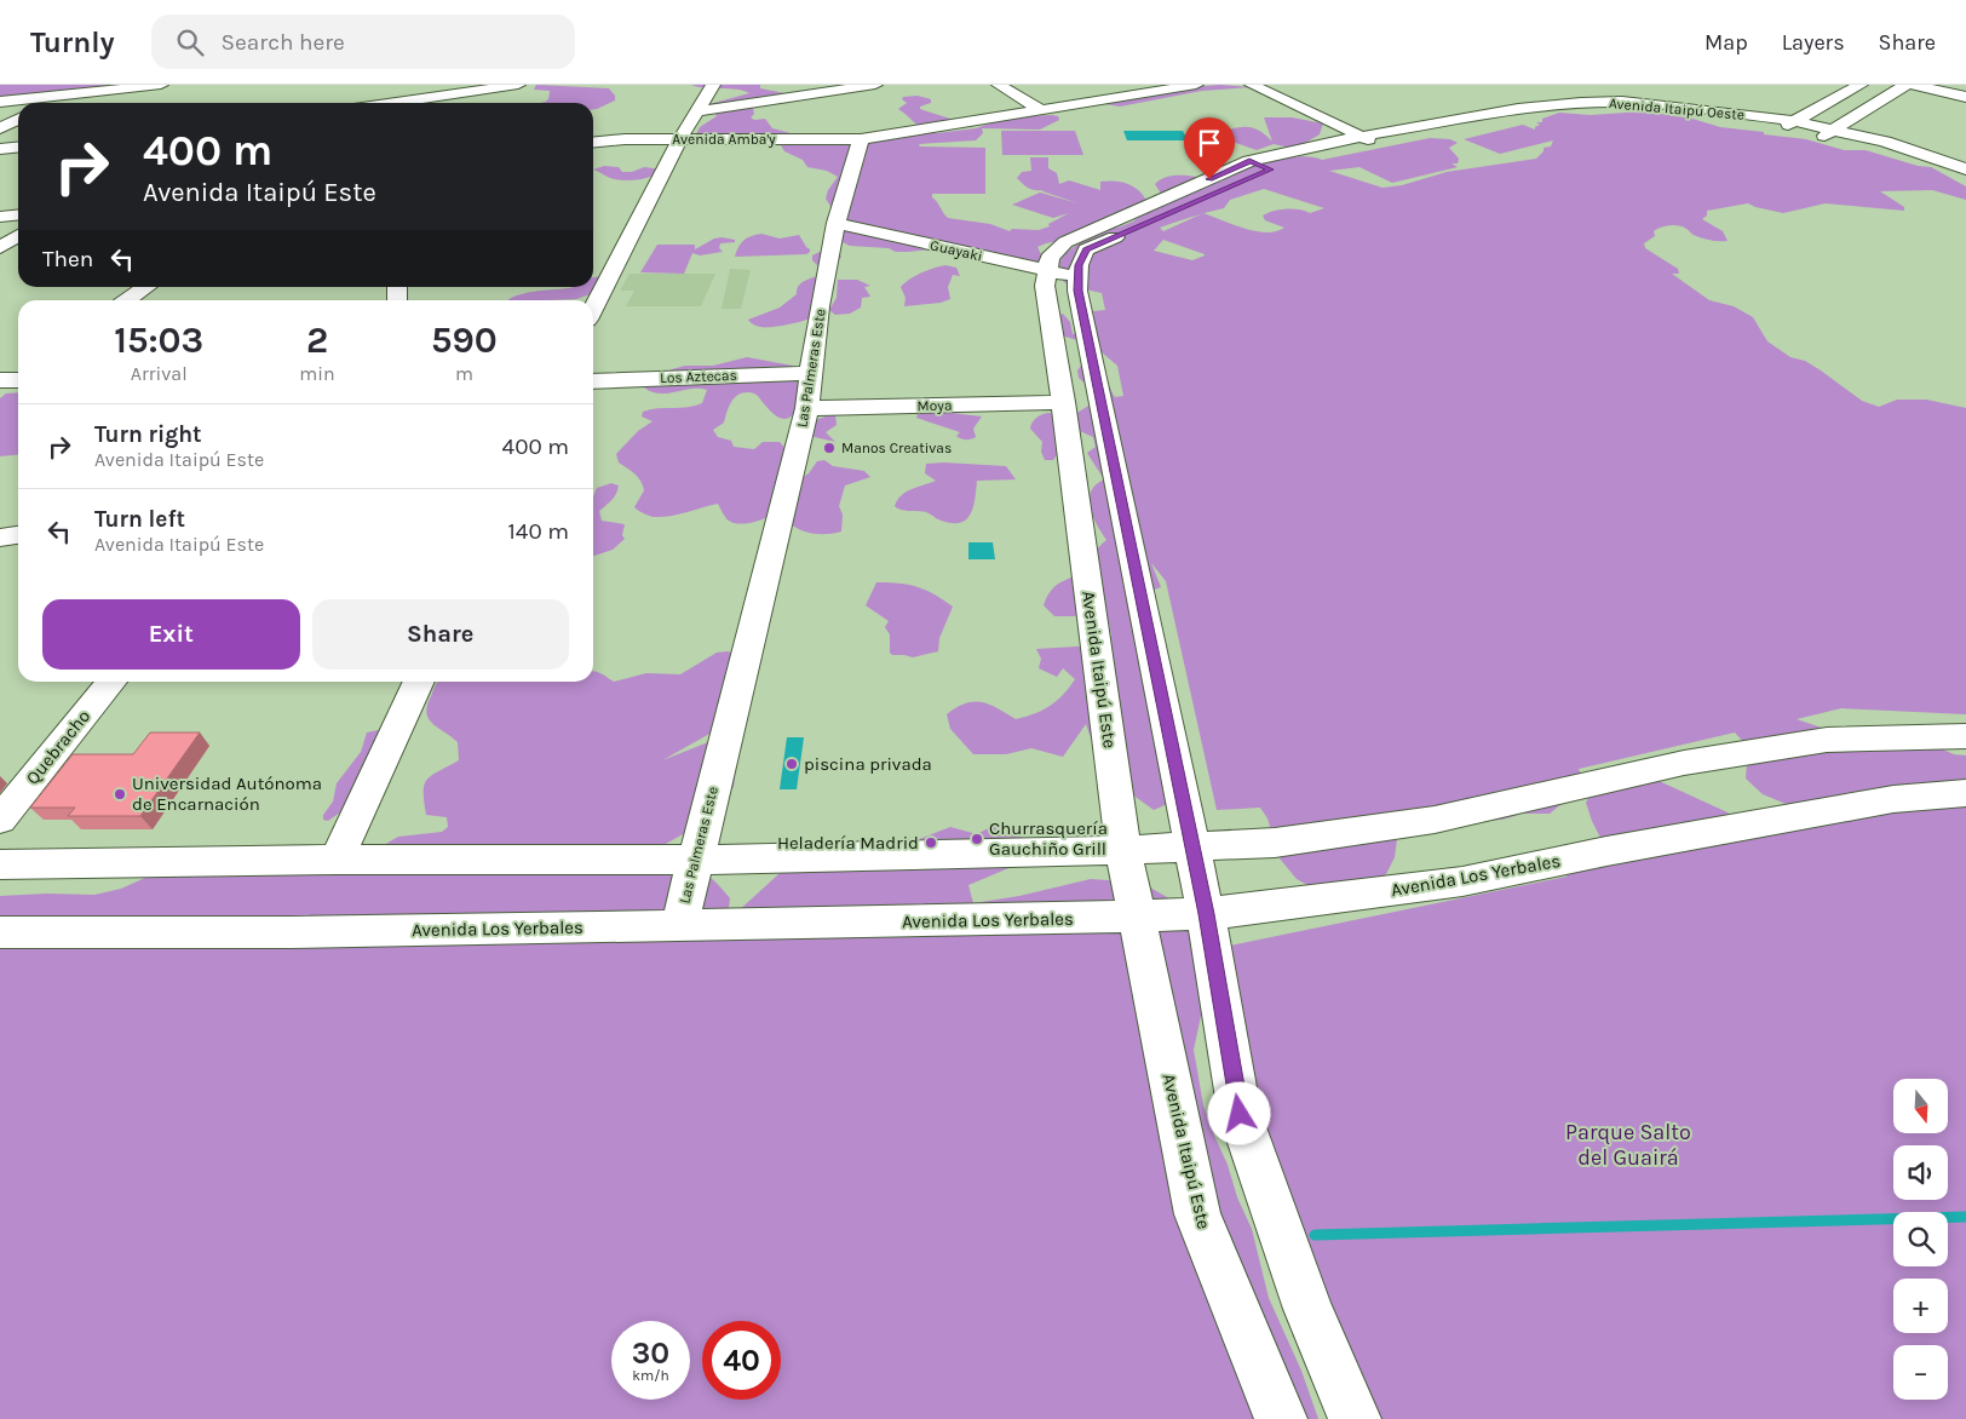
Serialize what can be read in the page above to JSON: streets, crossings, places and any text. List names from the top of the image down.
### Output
{
  "streets": {
    "street": [
      "Avenida Itaipú Oeste",
      "Avenida Amba'y",
      "Guayaki",
      "Las Palmeras Este",
      "Los Aztecas",
      "Moya",
      "Avenida Itaipú Este",
      "Quebracho",
      "Avenida Los Yerbales"
    ]
  },
  "crossings": [
    ["Avenida Amba'y", "Las Palmeras Este"],
    ["Guayaki", "Las Palmeras Este"],
    ["Guayaki", "Avenida Itaipú Este"],
    ["Las Palmeras Este", "Los Aztecas"],
    ["Las Palmeras Este", "Moya"],
    ["Las Palmeras Este", "Avenida Los Yerbales"],
    ["Moya", "Avenida Itaipú Este"],
    ["Avenida Itaipú Este", "Avenida Los Yerbales"]
  ],
  "parks": ["Parque Salto del Guairá"],
  "places": [
    "Manos Creativas",
    "piscina privada",
    "Universidad Autónoma de Encarnación",
    "Churrasquería Gauchiño Grill",
    "Heladería Madrid"
  ],
  "north": "bottom",
  "page": {
    "header": "Turnly",
    "search": "Search here",
    "nav": ["Map", "Layers", "Share"],
    "turn": ["400 m", "Avenida Itaipú Este"],
    "then": "Then",
    "eta": [
      "15:03",
      "Arrival",
      "2",
      "min",
      "590",
      "m"
    ],
    "list": [
      {
        "name": "Turn right",
        "note": "Avenida Itaipú Este",
        "value": "400 m"
      },
      {
        "name": "Turn left",
        "note": "Avenida Itaipú Este",
        "value": "140 m"
      }
    ],
    "buttons": ["Exit", "Share"],
    "map_buttons": ["+", "−"],
    "speed": "30 km/h",
    "limit": "40"
  }
}
